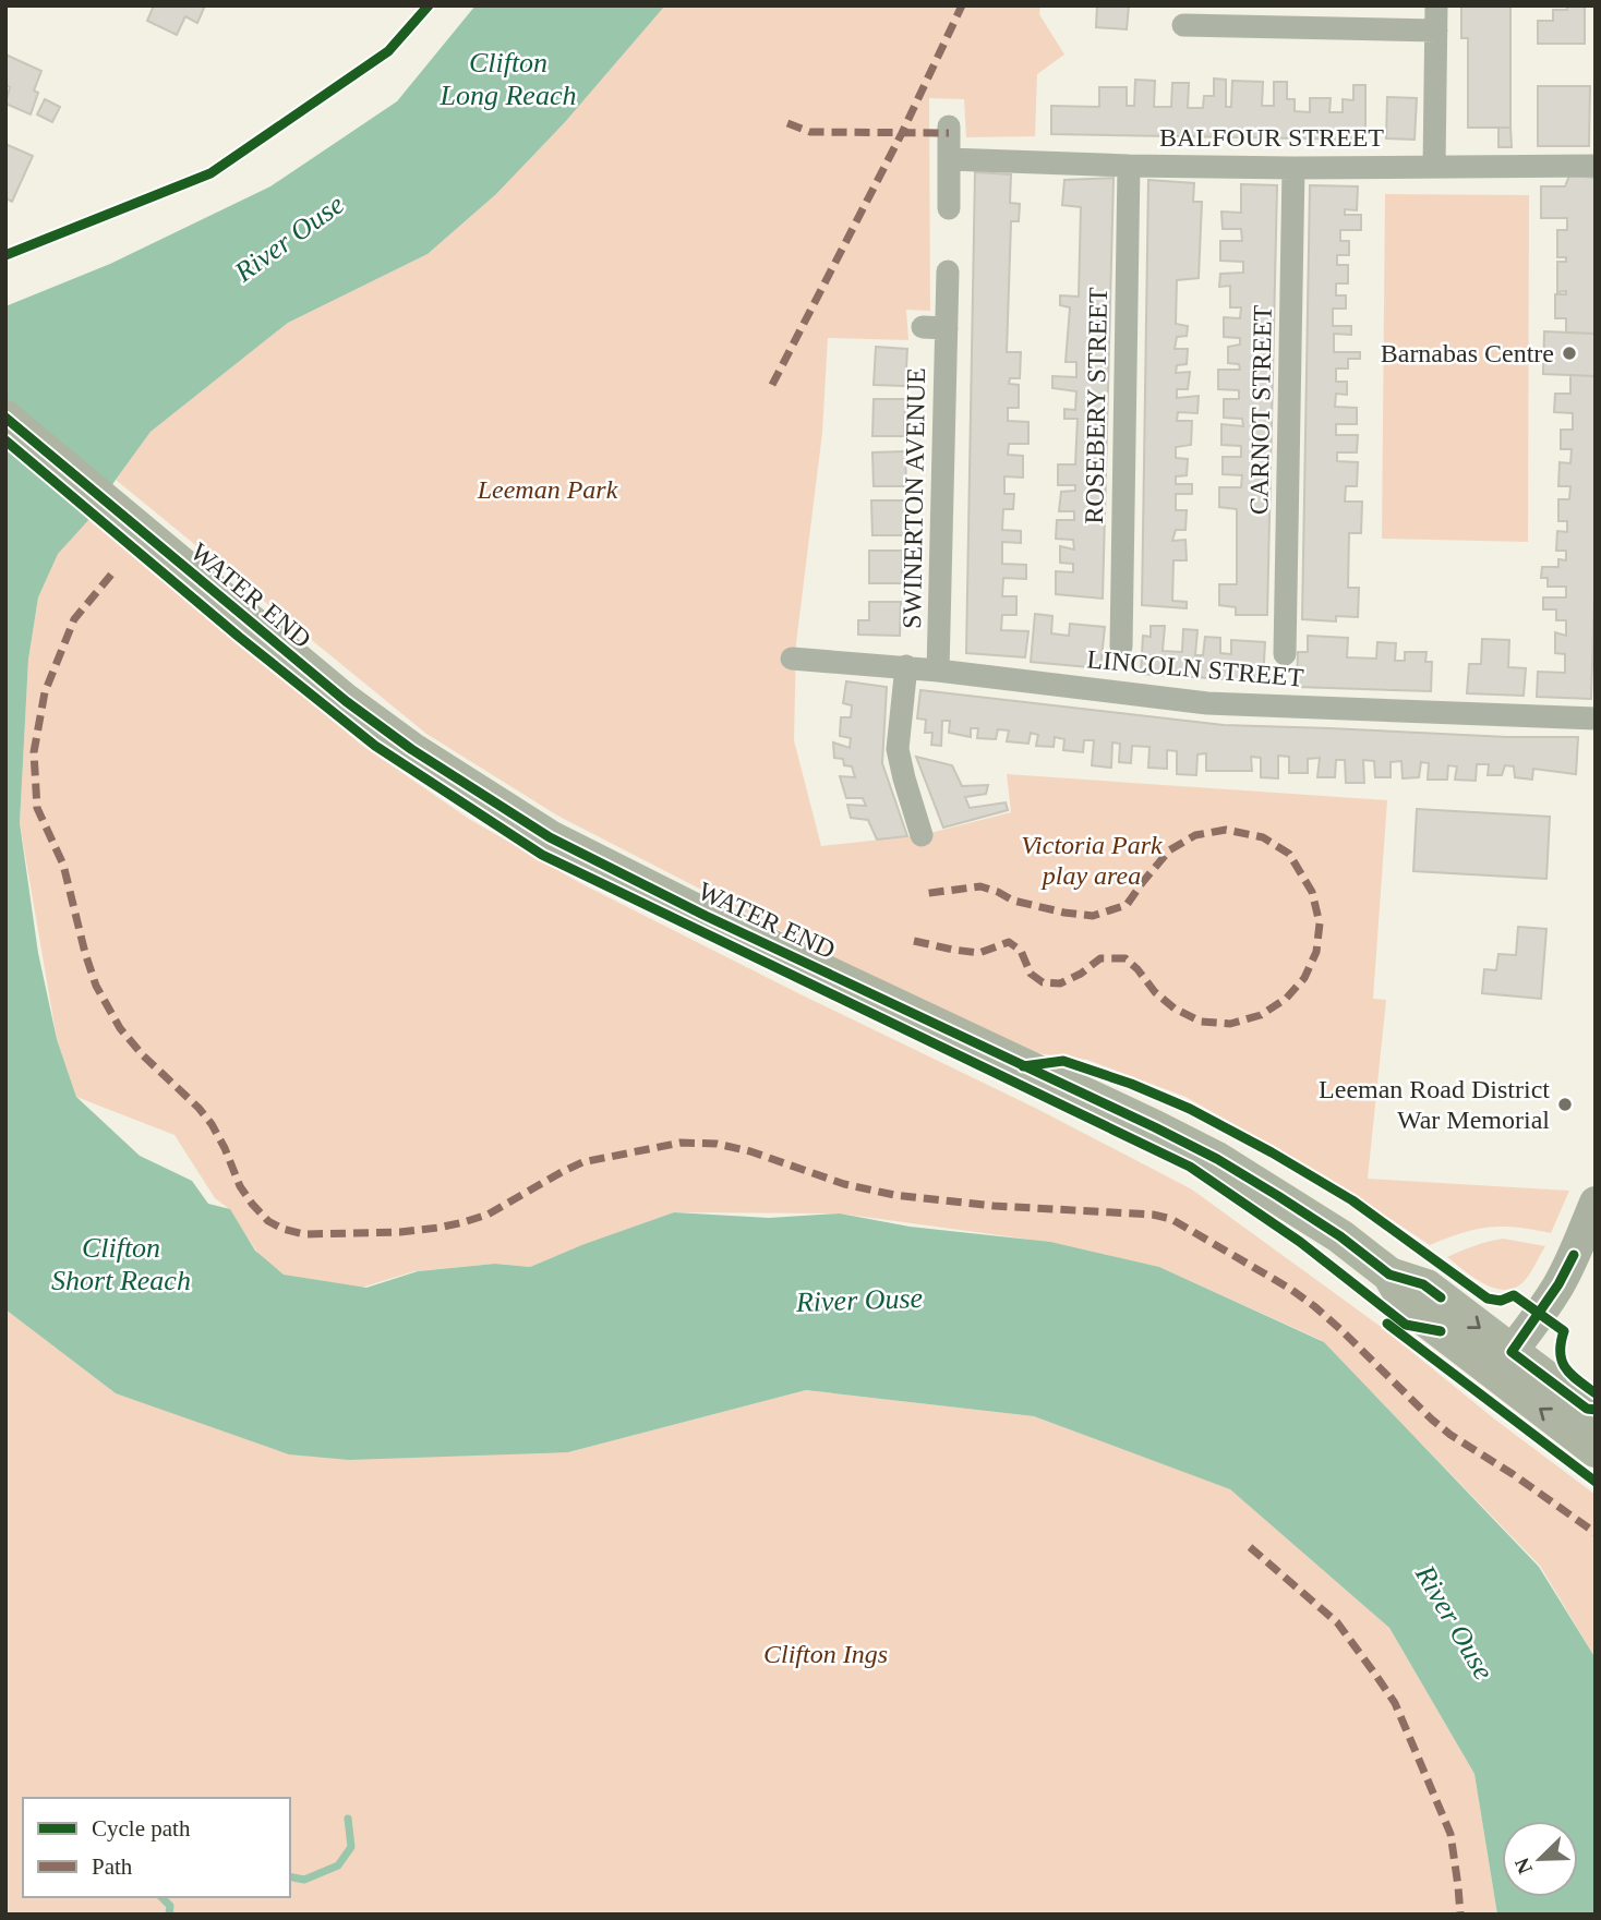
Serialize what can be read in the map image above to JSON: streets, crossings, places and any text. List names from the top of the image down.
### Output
{
  "streets": {
    "main road": ["WATER END"],
    "street": [
      "BALFOUR STREET",
      "ROSEBERY STREET",
      "CARNOT STREET",
      "SWINERTON AVENUE",
      "LINCOLN STREET"
    ]
  },
  "crossings": [
    ["BALFOUR STREET", "ROSEBERY STREET"],
    ["BALFOUR STREET", "CARNOT STREET"],
    ["SWINERTON AVENUE", "LINCOLN STREET"]
  ],
  "water": ["Clifton Long Reach", "River Ouse", "Clifton Short Reach"],
  "parks": ["Leeman Park", "Victoria Park play area", "Clifton Ings"],
  "places": ["Barnabas Centre", "Leeman Road District War Memorial"],
  "legend": ["Cycle path", "Path"],
  "north": "bottom left"
}
